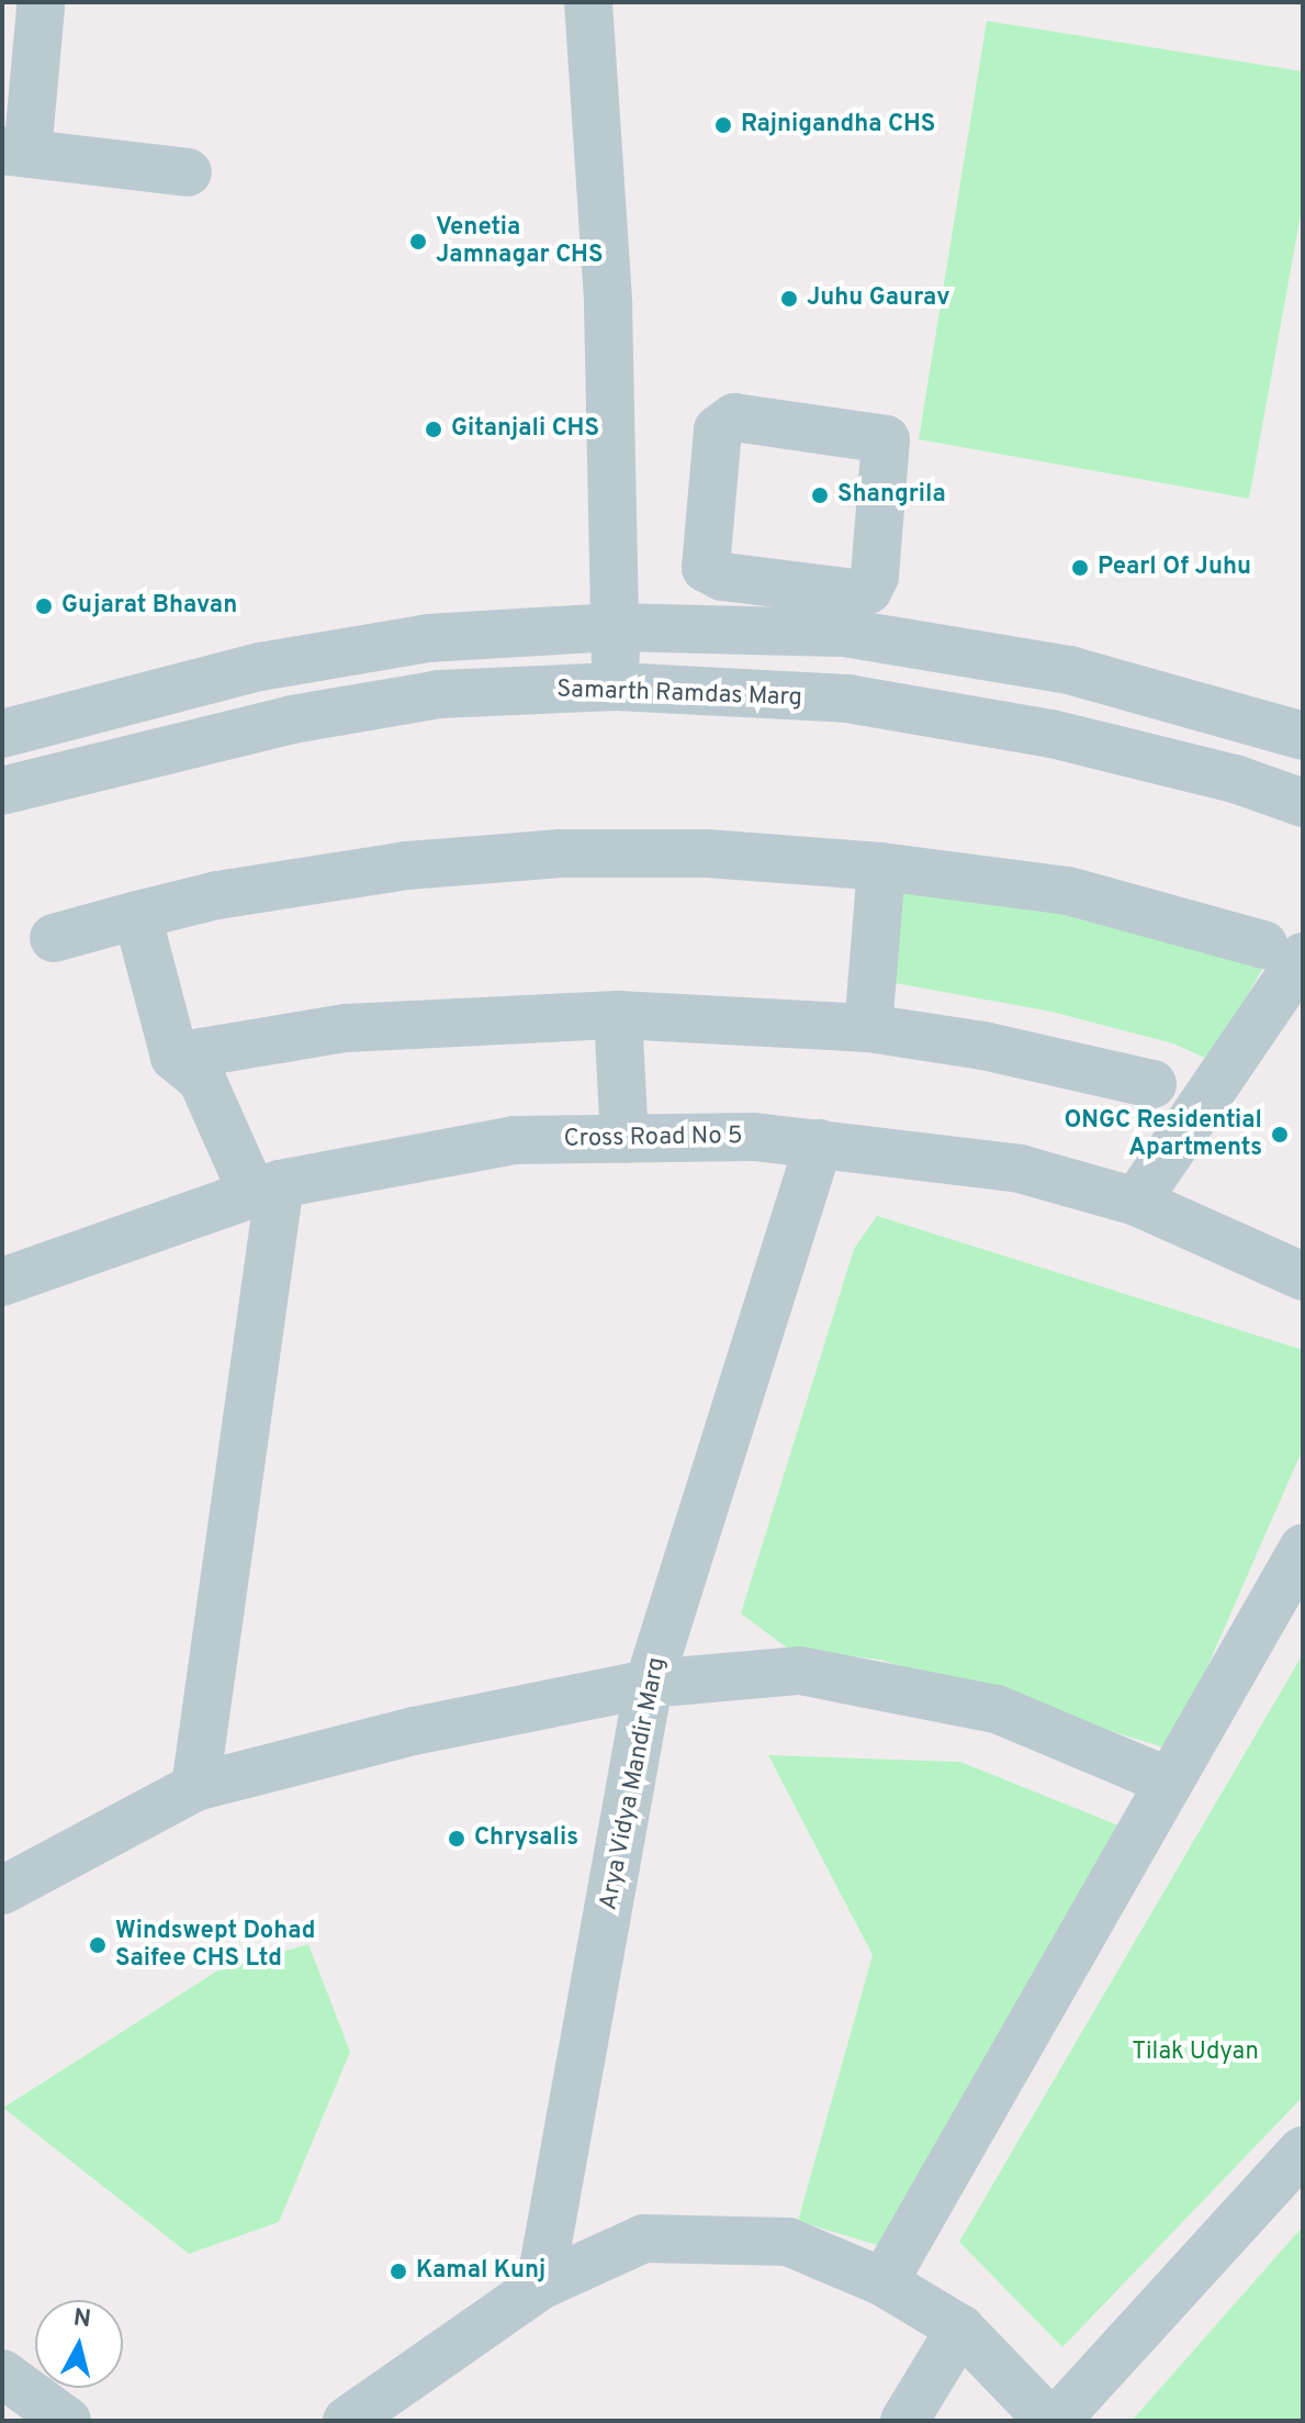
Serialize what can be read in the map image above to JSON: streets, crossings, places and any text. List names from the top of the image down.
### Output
{
  "streets": {
    "street": ["Samarth Ramdas Marg", "Cross Road No 5", "Arya Vidya Mandir Marg"]
  },
  "crossings": [
    ["Cross Road No 5", "Arya Vidya Mandir Marg"]
  ],
  "parks": ["Tilak Udyan"],
  "places": [
    "Rajnigandha CHS",
    "Venetia Jamnagar CHS",
    "Juhu Gaurav",
    "Gitanjali CHS",
    "Shangrila",
    "Pearl Of Juhu",
    "Gujarat Bhavan",
    "ONGC Residential Apartments",
    "Chrysalis",
    "Windswept Dohad Saifee CHS Ltd",
    "Kamal Kunj"
  ],
  "north": "top"
}
